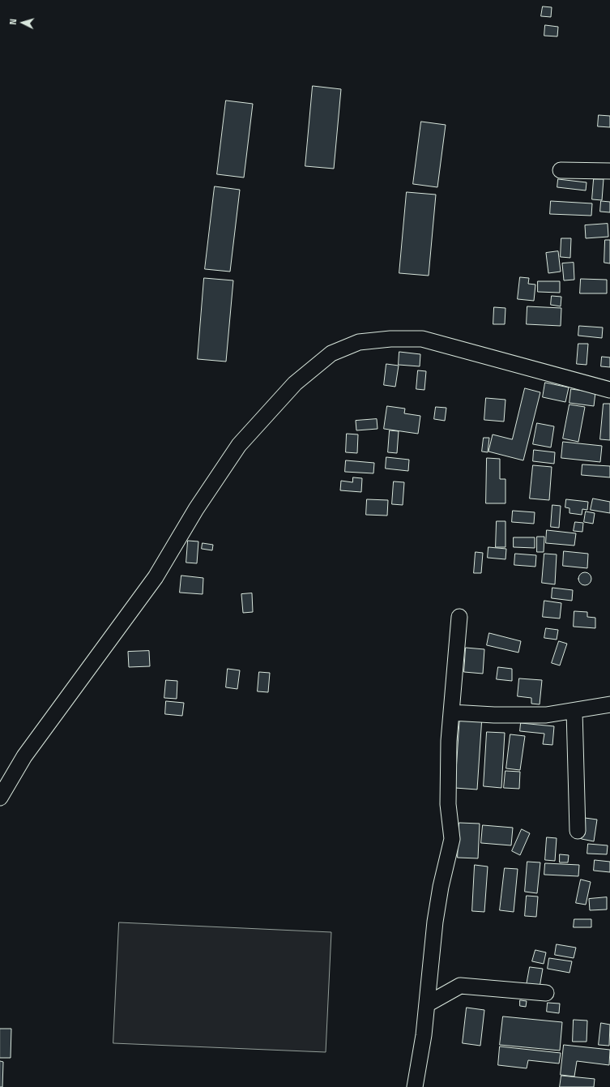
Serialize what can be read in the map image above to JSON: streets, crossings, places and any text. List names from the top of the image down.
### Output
{
  "north": "left"
}
